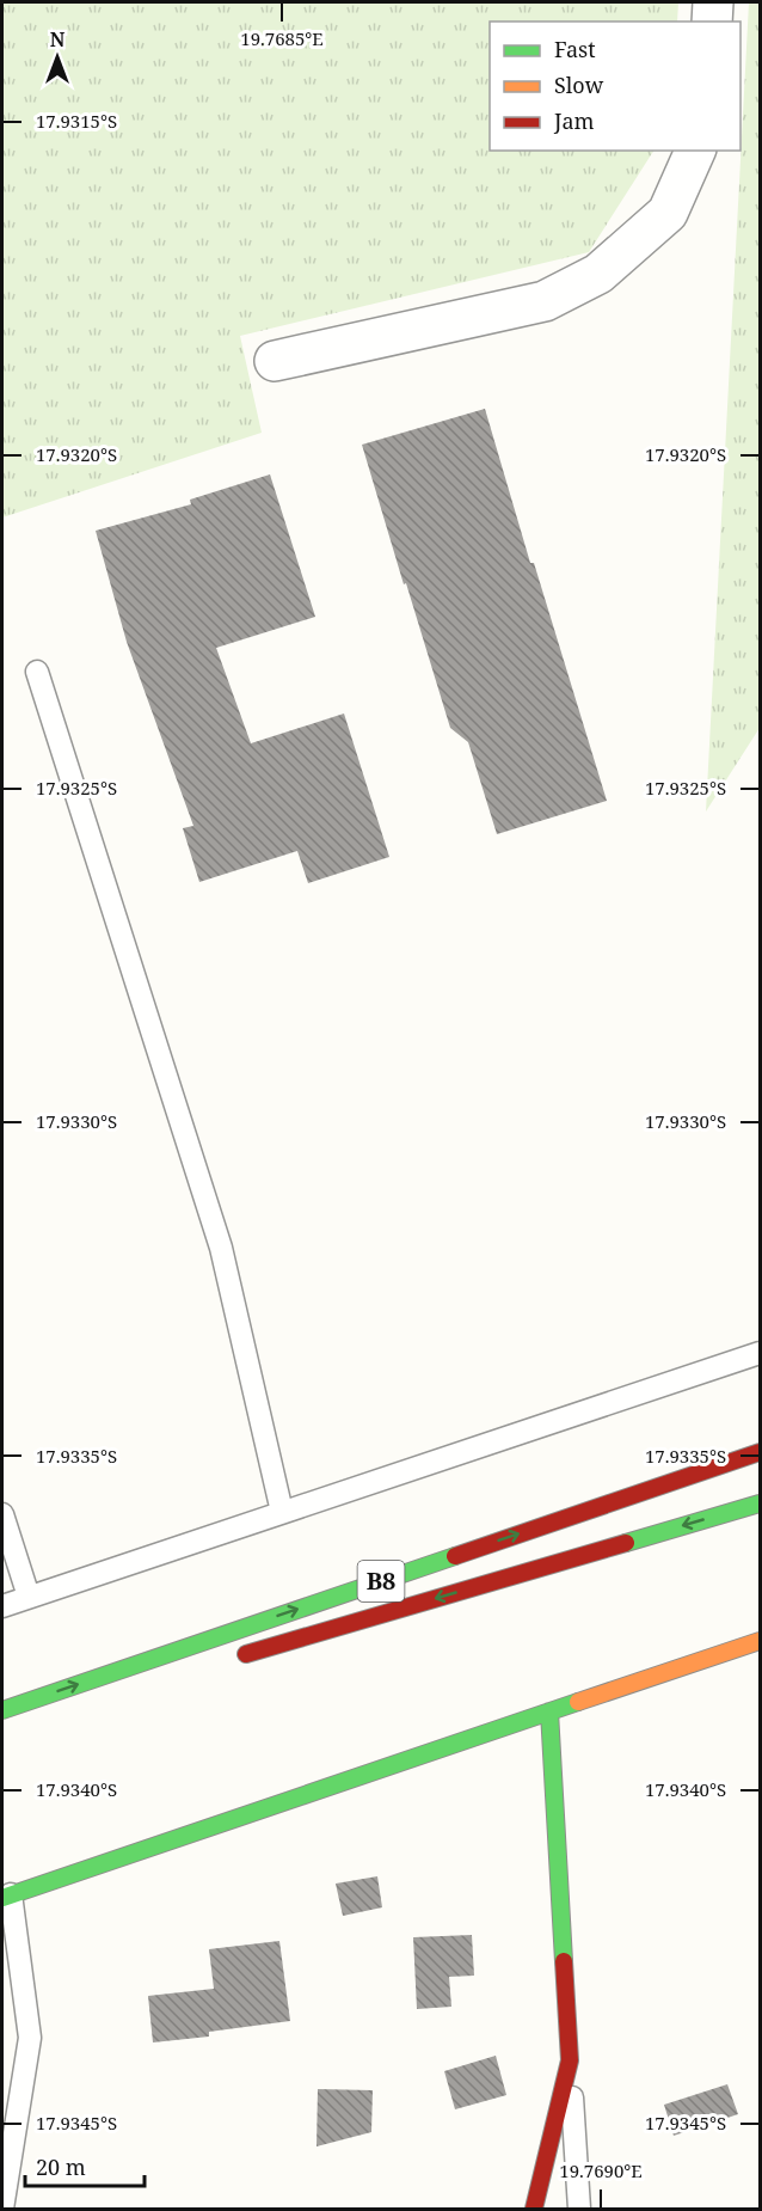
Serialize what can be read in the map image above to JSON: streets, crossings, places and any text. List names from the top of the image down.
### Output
{
  "streets": {
    "main road": ["B8"]
  },
  "legend": ["Fast", "Slow", "Jam"],
  "scale_bar": "20 m",
  "north": "top",
  "coordinates": [
    "19.7685°E",
    "17.9315°S",
    "17.9320°S",
    "17.9325°S",
    "17.9330°S",
    "17.9335°S",
    "17.9340°S",
    "17.9345°S",
    "19.7690°E"
  ]
}
